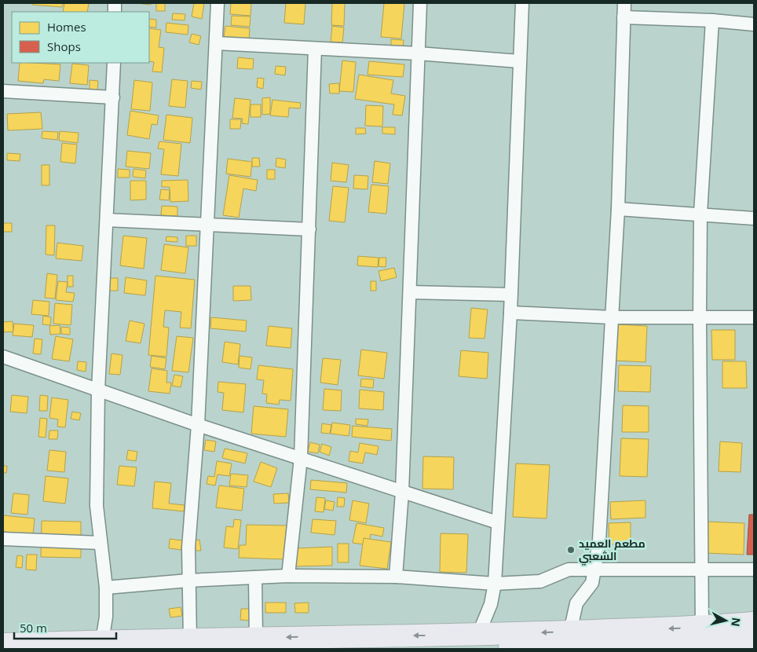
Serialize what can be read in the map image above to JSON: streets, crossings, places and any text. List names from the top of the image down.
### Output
{
  "places": ["مطعم العميد الشعبي"],
  "legend": ["Homes", "Shops"],
  "scale_bar": "50 m",
  "north": "right"
}
